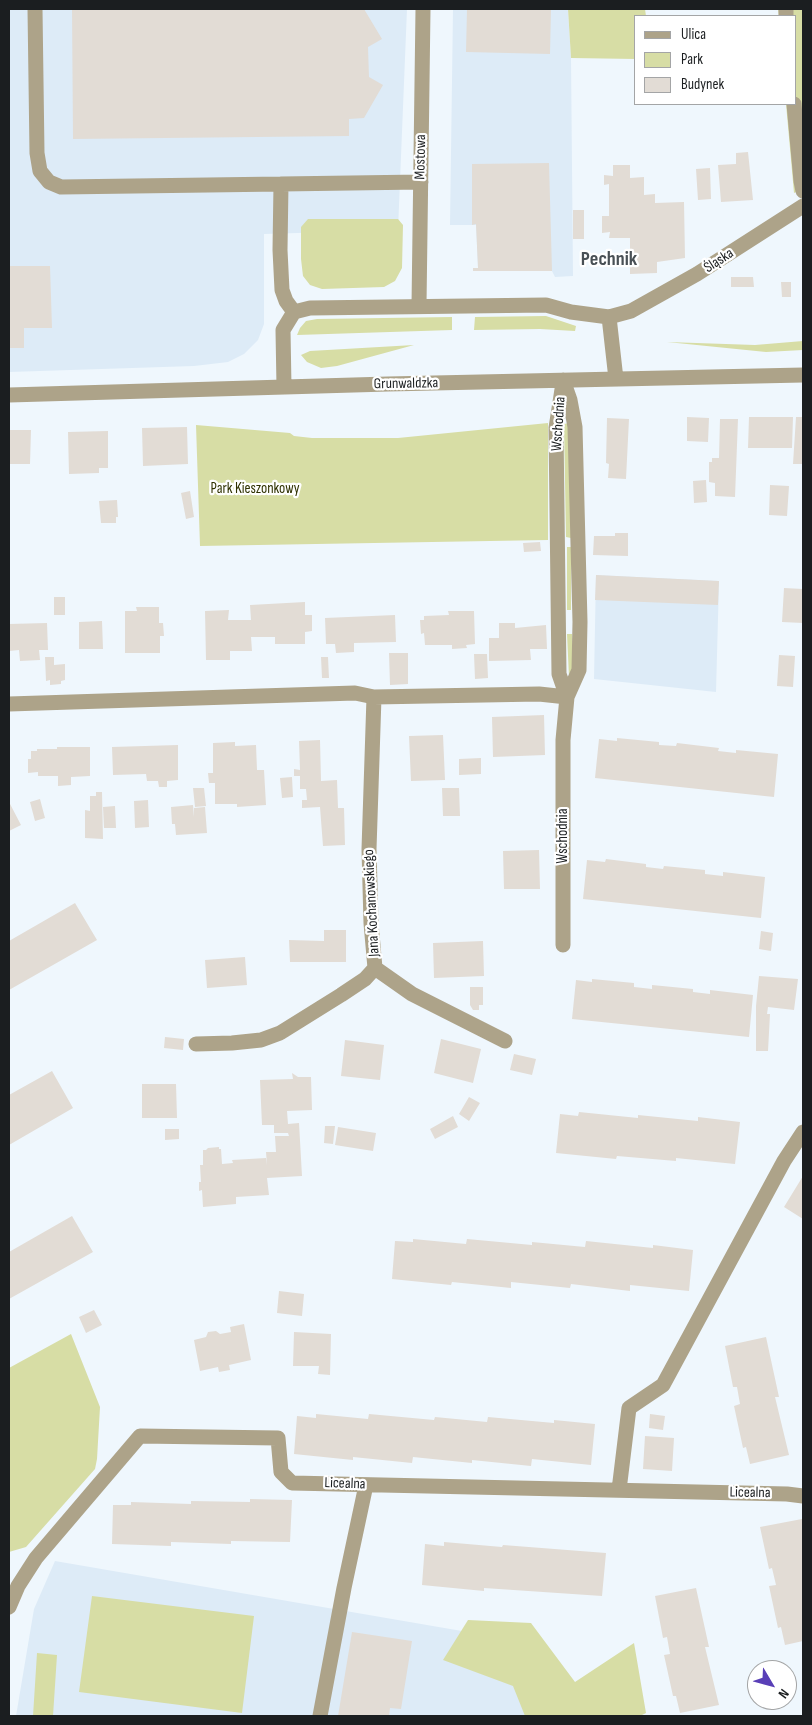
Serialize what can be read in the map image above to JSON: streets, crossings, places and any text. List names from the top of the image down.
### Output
{
  "streets": {
    "street": [
      "Mostowa",
      "Śląska",
      "Grunwaldzka",
      "Wschodnia",
      "Jana Kochanowskiego",
      "Licealna"
    ]
  },
  "crossings": [
    ["Grunwaldzka", "Wschodnia"]
  ],
  "districts": ["Pechnik"],
  "parks": ["Park Kieszonkowy"],
  "legend": ["Ulica", "Park", "Budynek"],
  "north": "bottom right"
}
